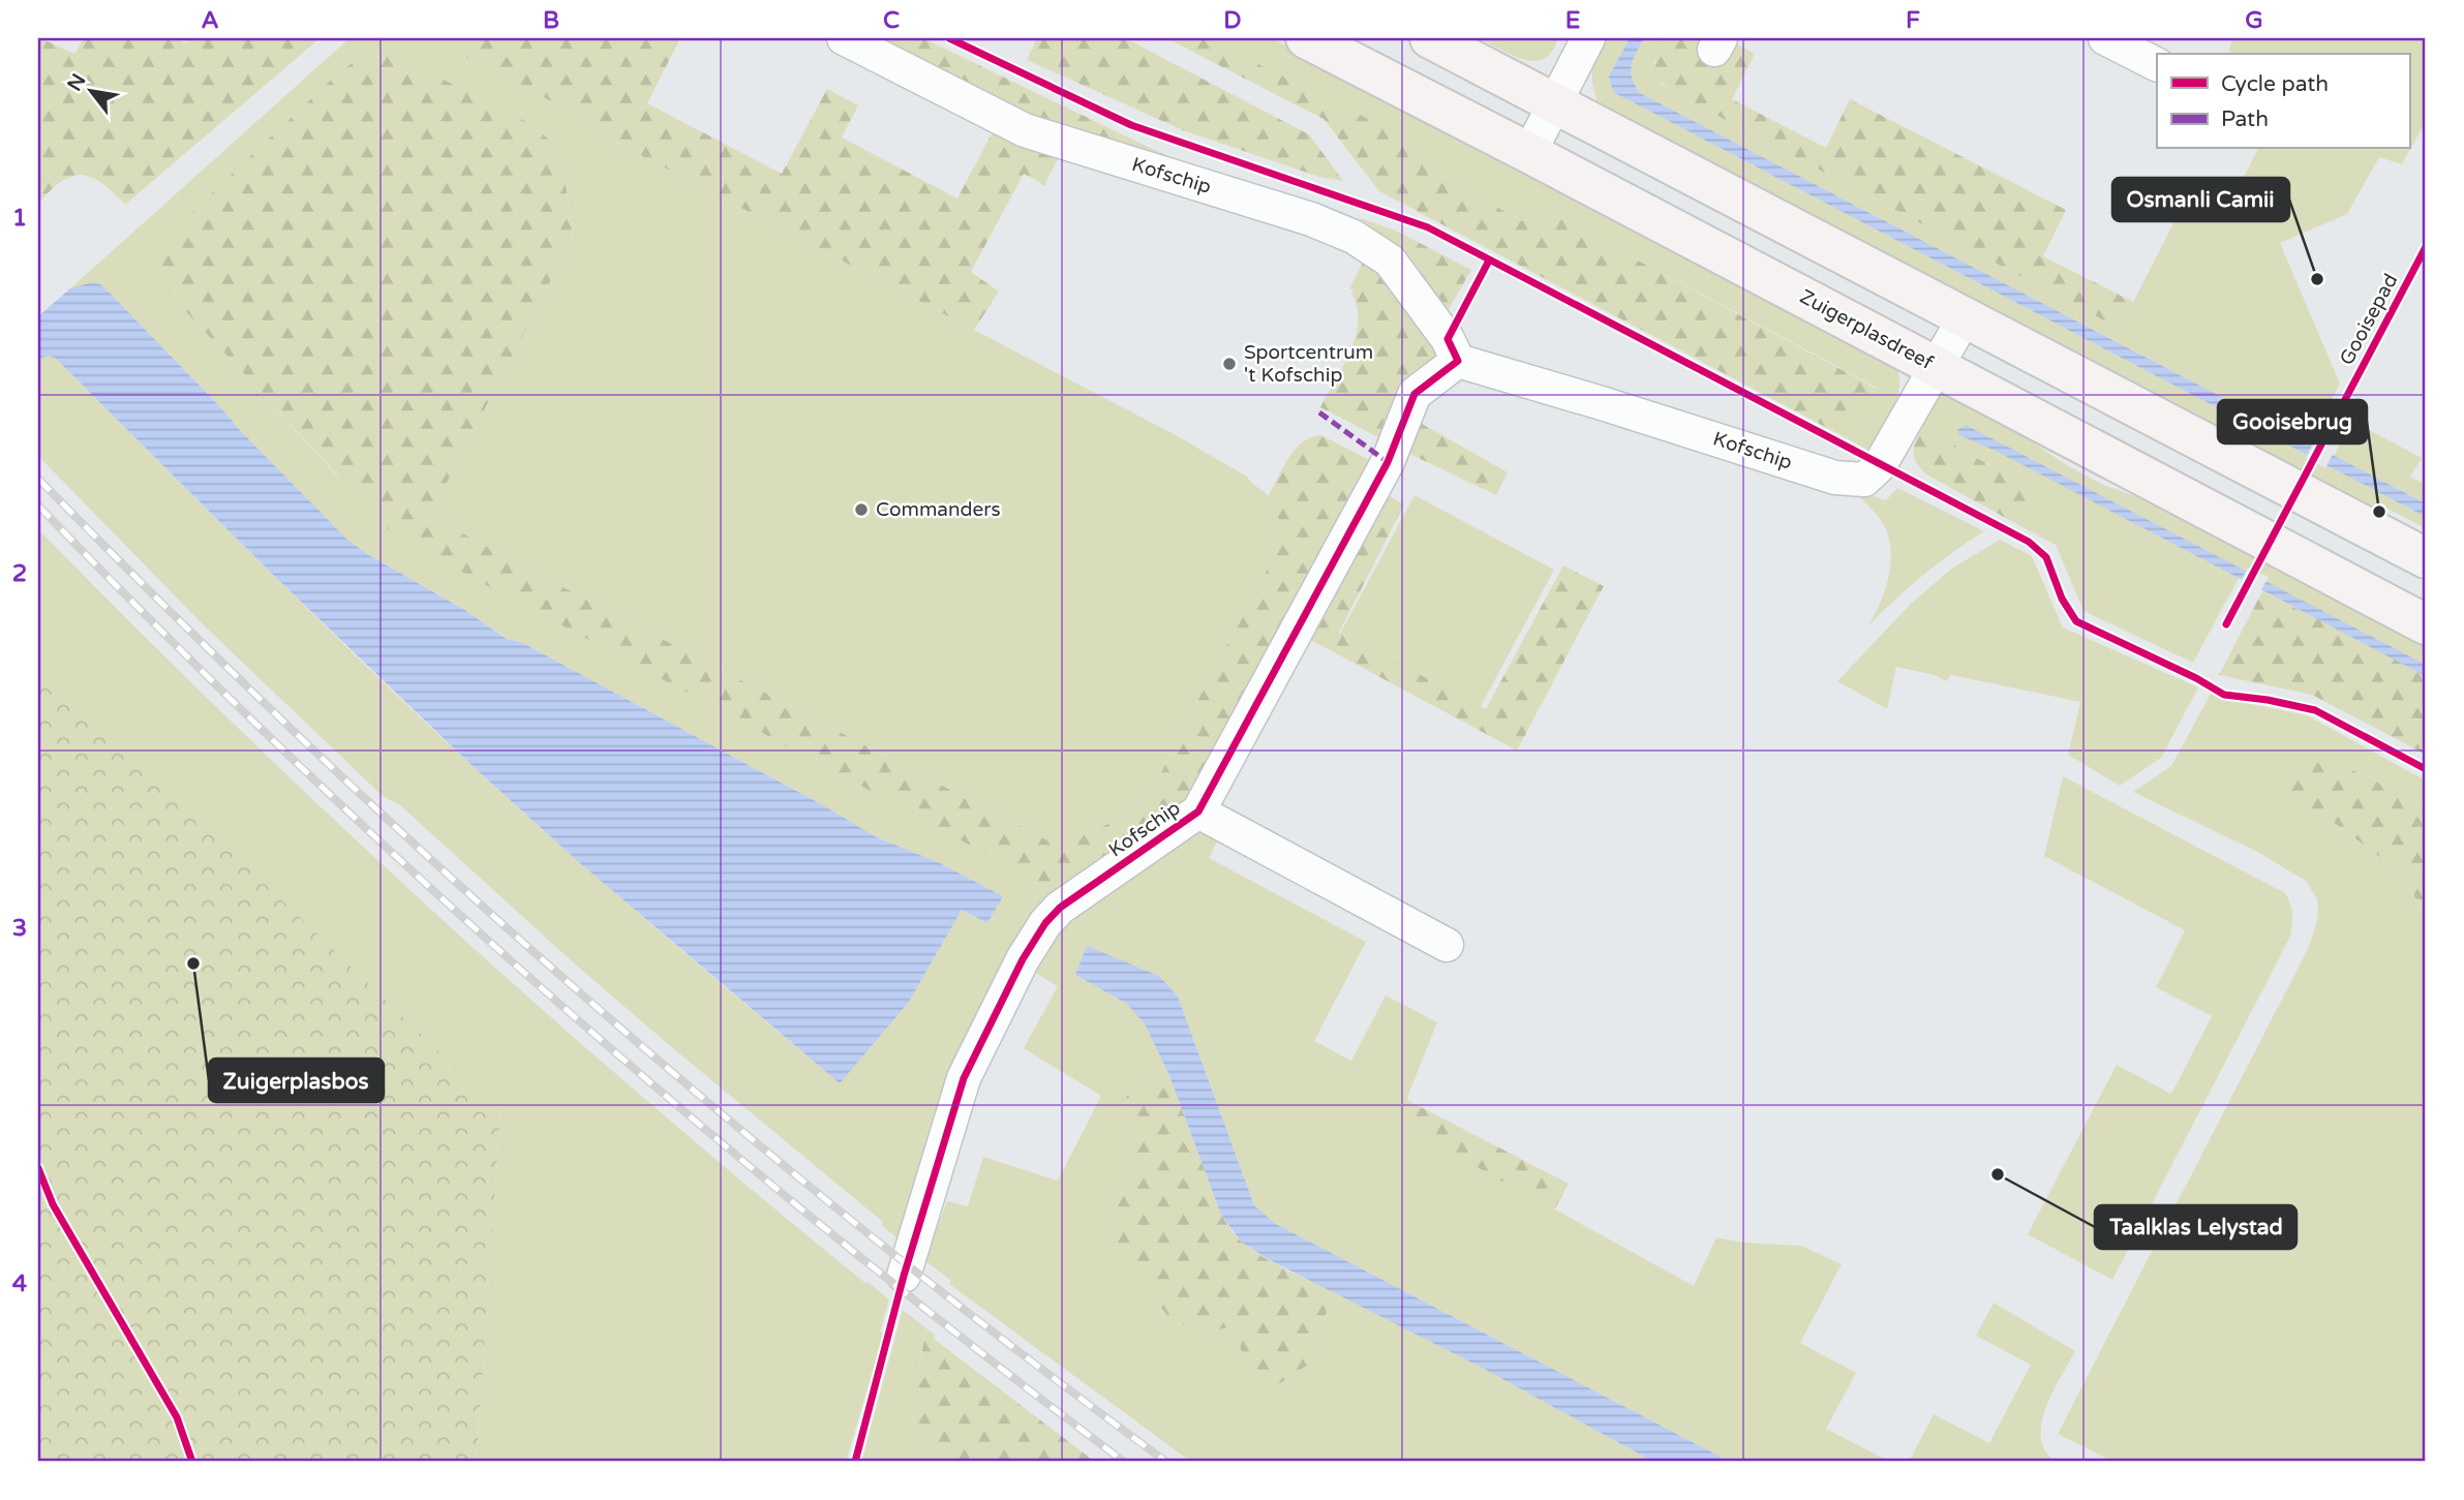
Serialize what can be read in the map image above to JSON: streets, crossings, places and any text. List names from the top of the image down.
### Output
{
  "streets": {
    "main road": ["Zuigerplasdreef"],
    "street": ["Kofschip"],
    "cycle path": ["Gooisepad"]
  },
  "crossings": [
    ["Kofschip", "Zuigerplasdreef"]
  ],
  "places": [
    "Osmanli Camii",
    "Sportcentrum 't Kofschip",
    "Commanders",
    "Gooisebrug",
    "Zuigerplasbos",
    "Taalklas Lelystad"
  ],
  "legend": ["Cycle path", "Path"],
  "north": "top left",
  "grid": {
    "columns": [
      "A",
      "B",
      "C",
      "D",
      "E",
      "F",
      "G"
    ],
    "rows": [
      "1",
      "2",
      "3",
      "4"
    ]
  }
}
